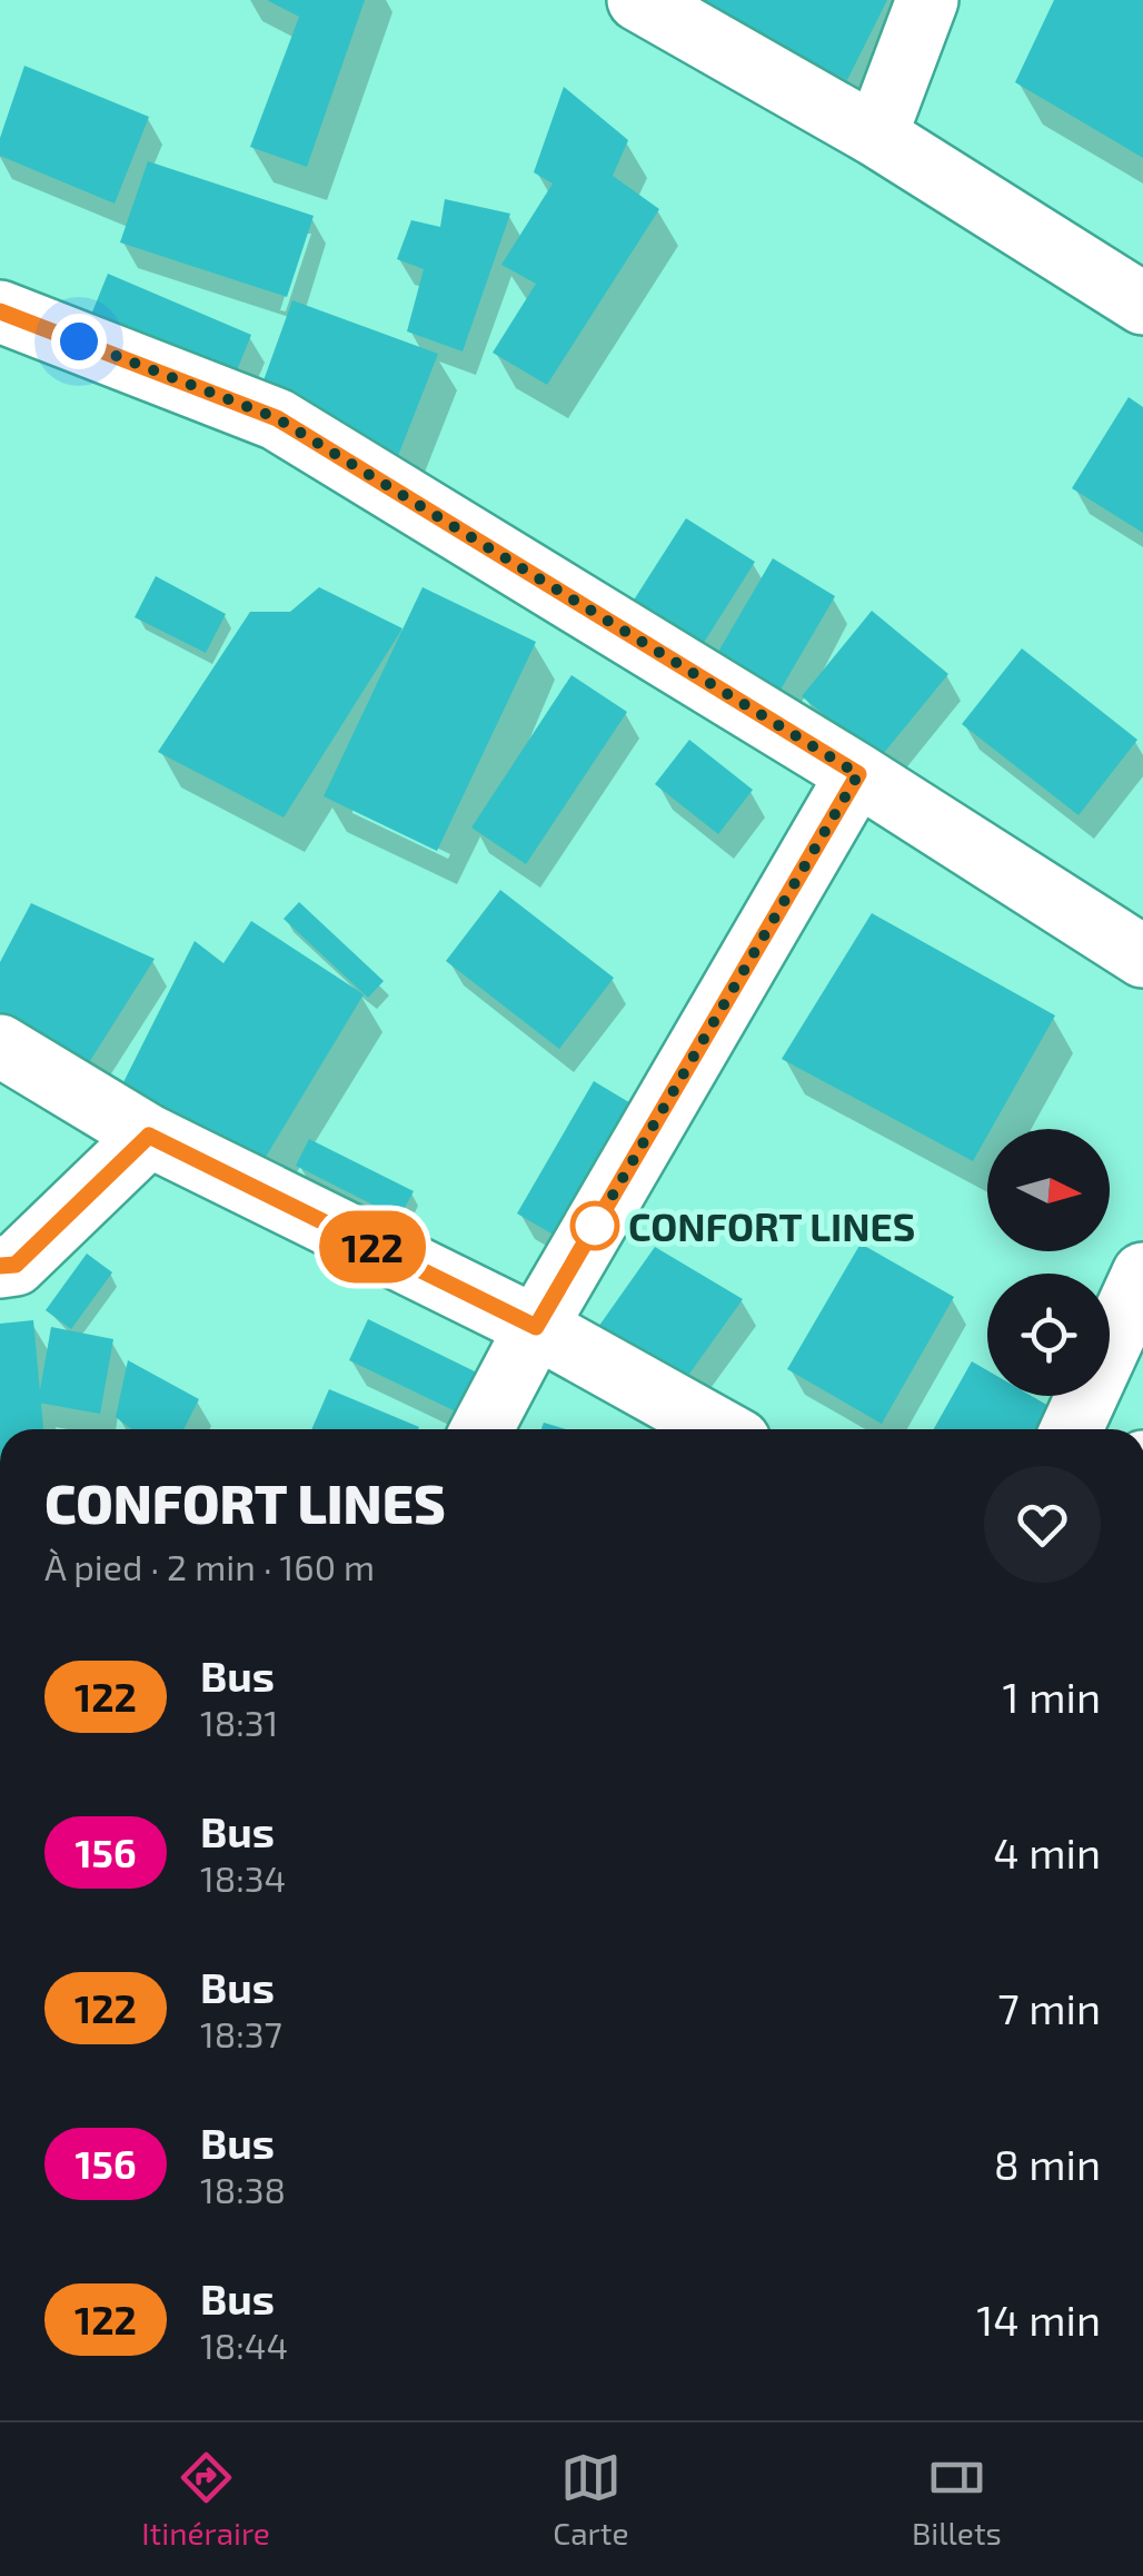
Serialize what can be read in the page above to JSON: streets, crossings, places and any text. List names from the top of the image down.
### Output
{
  "places": ["CONFORT LINES"],
  "lines": ["bus line 122"],
  "north": "right",
  "page": {
    "on_map": "122",
    "heading": ["CONFORT LINES", "À pied · 2 min · 160 m"],
    "list": [
      {
        "mark": "122",
        "name": "Bus",
        "note": "18:31",
        "value": "1 min"
      },
      {
        "mark": "156",
        "name": "Bus",
        "note": "18:34",
        "value": "4 min"
      },
      {
        "mark": "122",
        "name": "Bus",
        "note": "18:37",
        "value": "7 min"
      },
      {
        "mark": "156",
        "name": "Bus",
        "note": "18:38",
        "value": "8 min"
      },
      {
        "mark": "122",
        "name": "Bus",
        "note": "18:44",
        "value": "14 min"
      }
    ],
    "tabs": ["Itinéraire", "Carte", "Billets"]
  }
}
